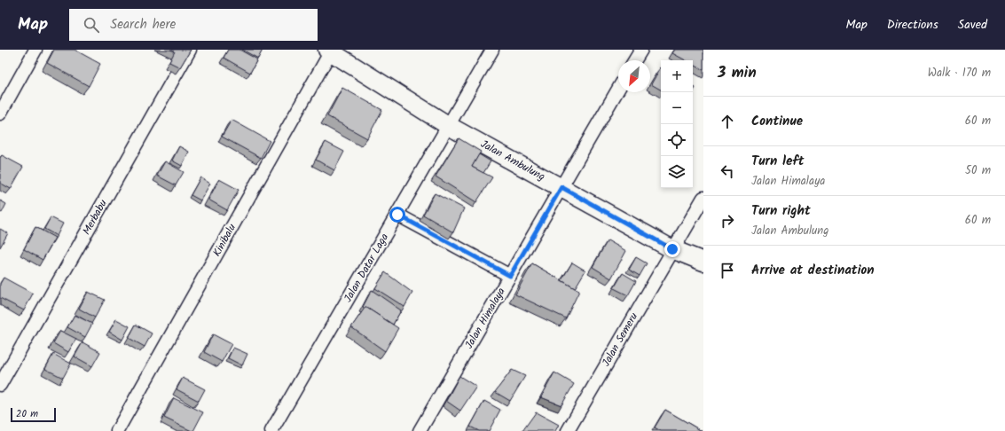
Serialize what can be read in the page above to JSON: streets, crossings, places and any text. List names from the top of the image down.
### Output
{
  "streets": {
    "street": [
      "Jalan Ambulung",
      "Merbabu",
      "Kinibalu",
      "Jalan Datar Laga",
      "Jalan Himalaya",
      "Jalan Semeru"
    ]
  },
  "crossings": [
    ["Jalan Ambulung", "Kinibalu"],
    ["Jalan Ambulung", "Jalan Datar Laga"],
    ["Jalan Ambulung", "Jalan Himalaya"],
    ["Jalan Ambulung", "Jalan Semeru"]
  ],
  "scale_bar": "20 m",
  "north": "bottom left",
  "page": {
    "header": "Map",
    "search": "Search here",
    "nav": ["Map", "Directions", "Saved"],
    "heading": ["3 min", "Walk · 170 m"],
    "map_buttons": ["+", "−"],
    "list": [
      ["Continue", "60 m"],
      ["Turn left", "Jalan Himalaya", "50 m"],
      ["Turn right", "Jalan Ambulung", "60 m"],
      "Arrive at destination"
    ],
    "scale": "20 m"
  }
}
